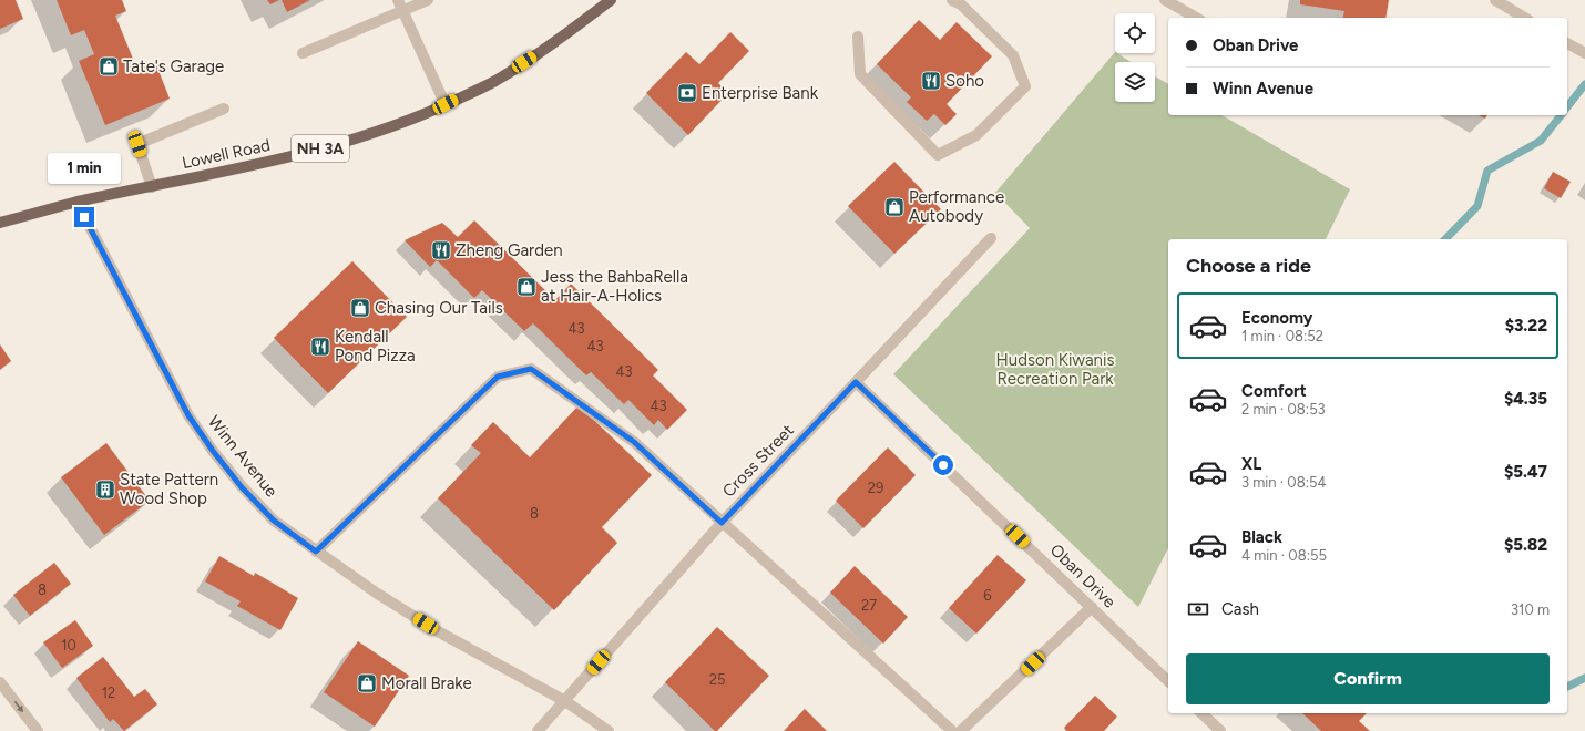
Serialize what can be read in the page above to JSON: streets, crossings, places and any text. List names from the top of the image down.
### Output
{
  "streets": {
    "main road": ["NH 3A", "Lowell Road"],
    "street": ["Winn Avenue", "Cross Street", "Oban Drive"]
  },
  "crossings": [
    ["Lowell Road", "Winn Avenue"],
    ["Winn Avenue", "Cross Street"],
    ["Cross Street", "Oban Drive"]
  ],
  "parks": ["Hudson Kiwanis Recreation Park"],
  "places": {
    "shop": [
      "Tate's Garage",
      "Performance Autobody",
      "Jess the BahbaRella at Hair-A-Holics",
      "Chasing Our Tails",
      "Morall Brake"
    ],
    "restaurant": ["Soho", "Zheng Garden", "Kendall Pond Pizza"],
    "bank": ["Enterprise Bank"],
    "building": ["State Pattern Wood Shop"]
  },
  "house_numbers": [
    "43",
    "43",
    "43",
    "43",
    "29",
    "8",
    "8",
    "6",
    "27",
    "10",
    "25",
    "12"
  ],
  "page": {
    "banner": ["Oban Drive", "Winn Avenue"],
    "bubble": "1 min",
    "heading": "Choose a ride",
    "list": [
      {
        "name": "Economy",
        "note": "1 min · 08:52",
        "value": "$3.22"
      },
      {
        "name": "Comfort",
        "note": "2 min · 08:53",
        "value": "$4.35"
      },
      {
        "name": "XL",
        "note": "3 min · 08:54",
        "value": "$5.47"
      },
      {
        "name": "Black",
        "note": "4 min · 08:55",
        "value": "$5.82"
      }
    ],
    "pay": ["Cash", "310 m"],
    "buttons": "Confirm"
  }
}
